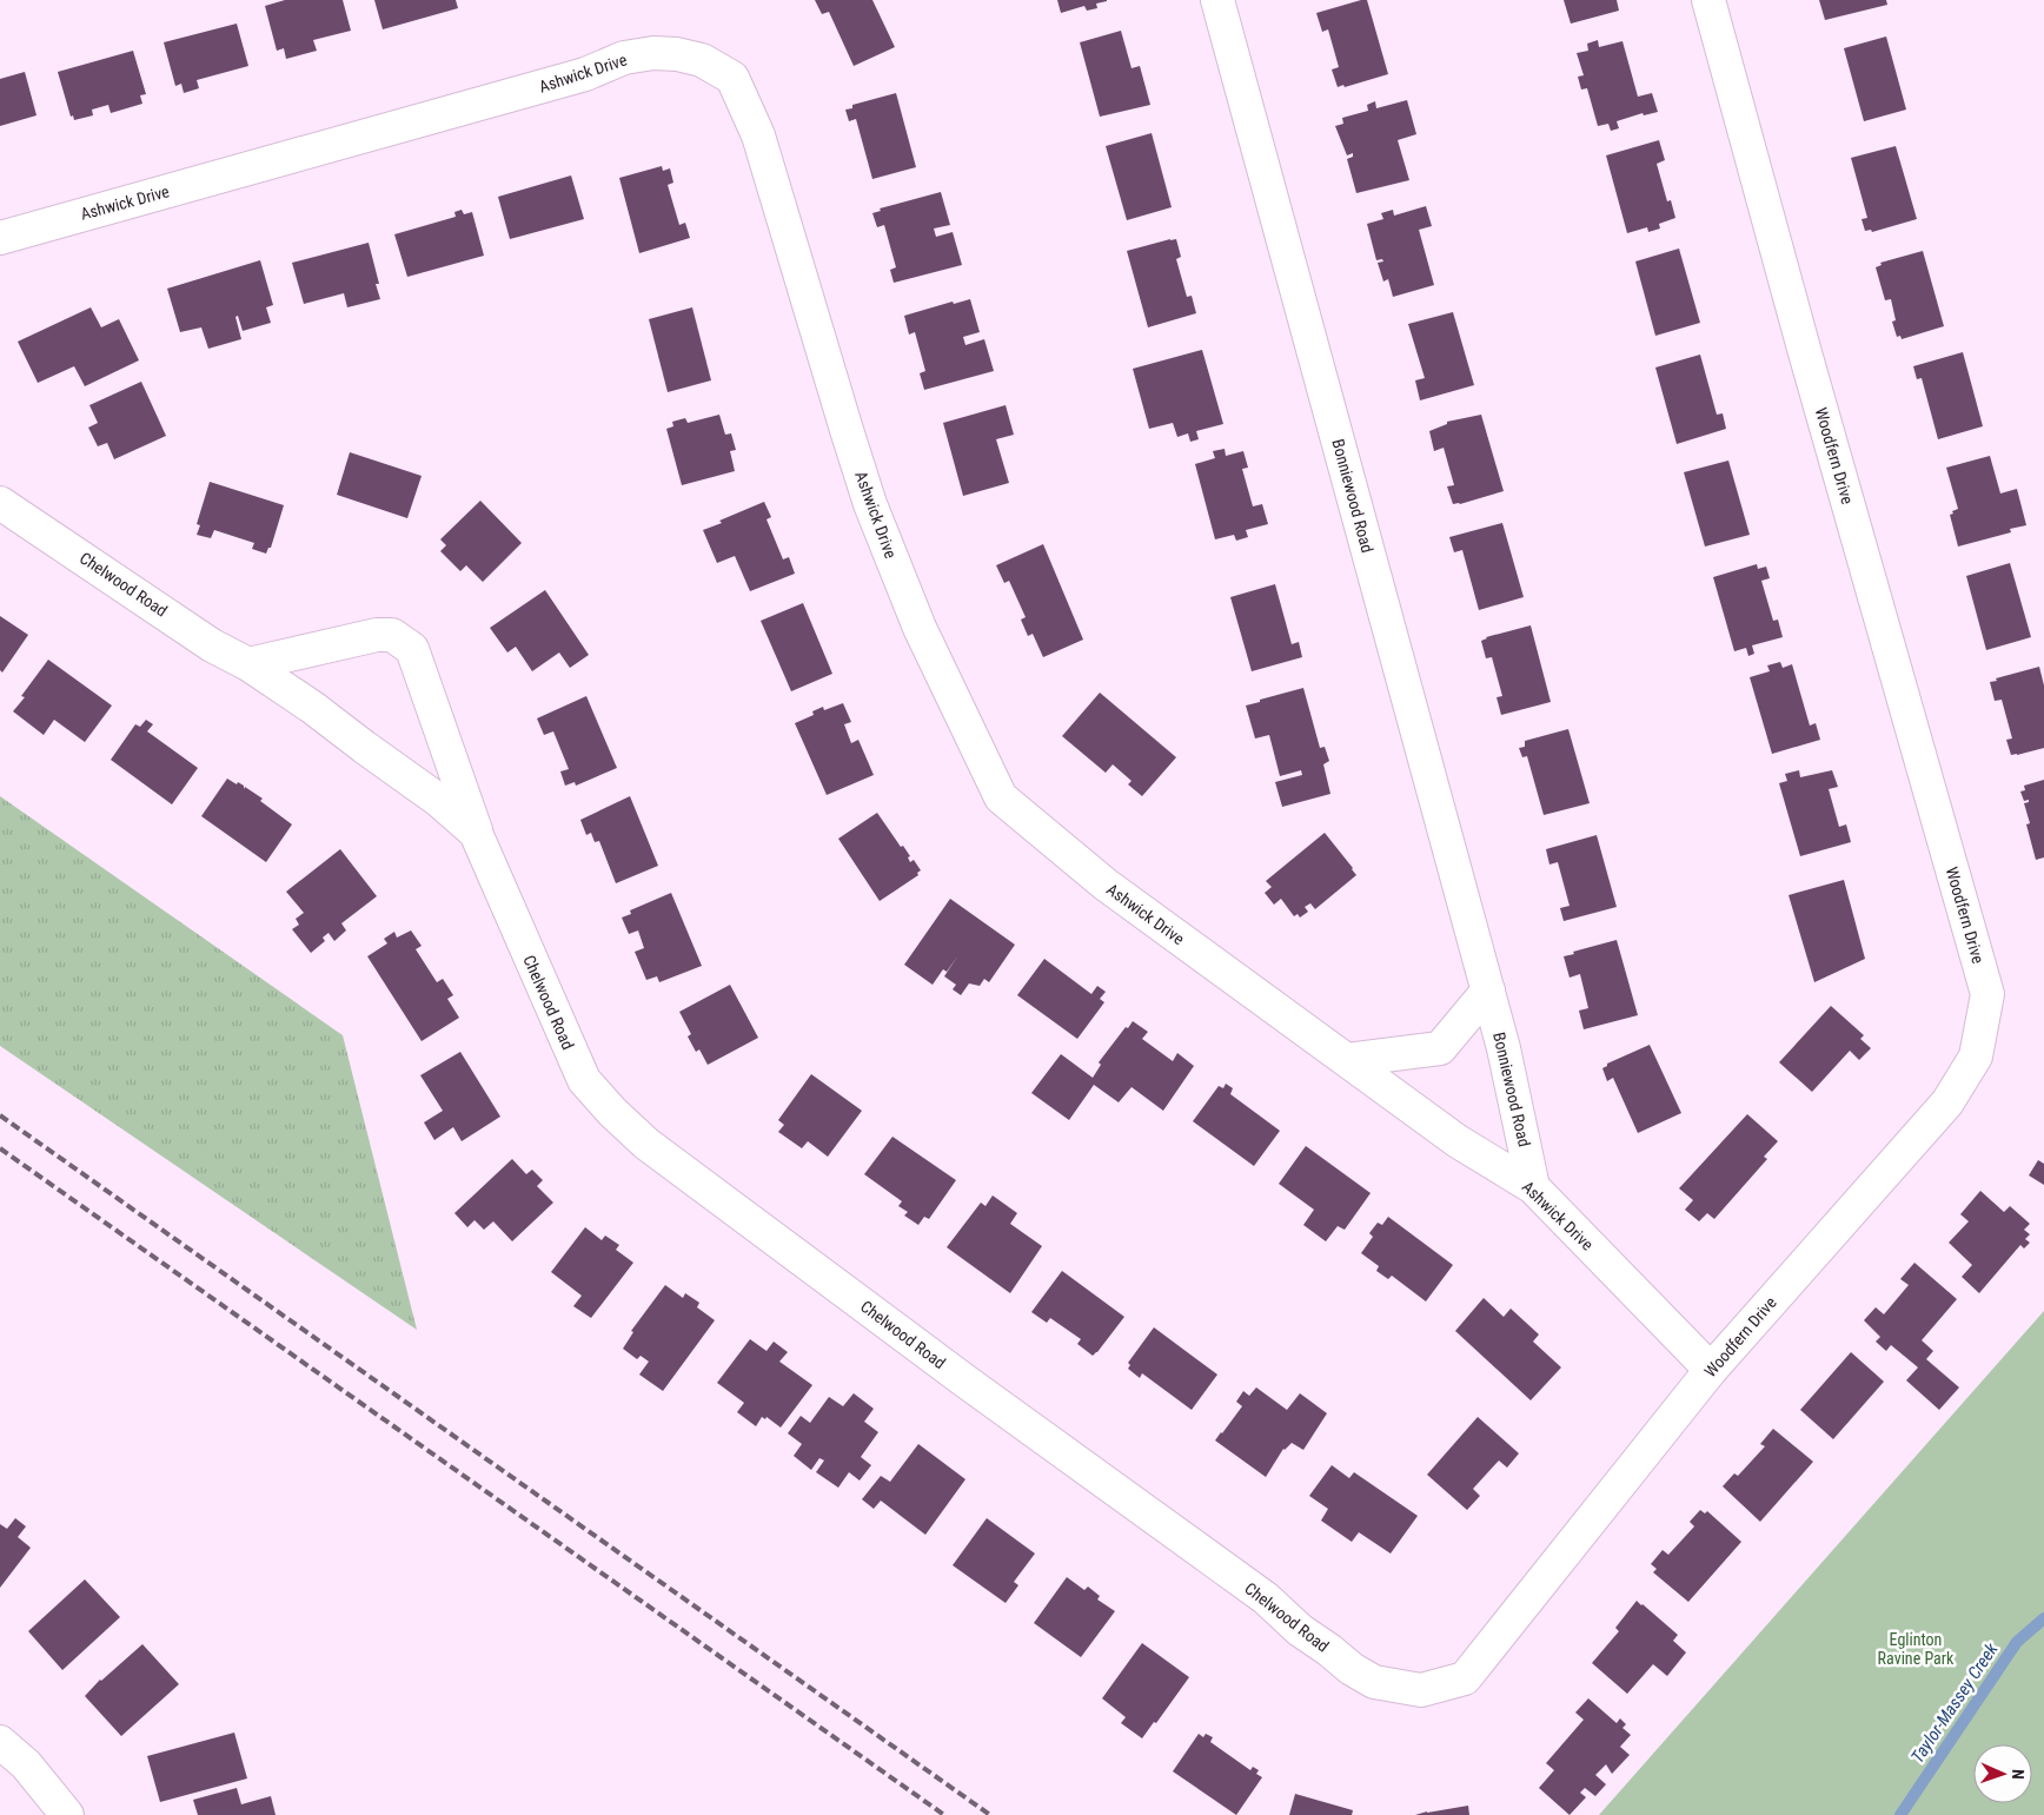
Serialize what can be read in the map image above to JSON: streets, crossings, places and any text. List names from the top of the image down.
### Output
{
  "streets": {
    "street": [
      "Ashwick Drive",
      "Woodfern Drive",
      "Bonniewood Road",
      "Chelwood Road"
    ]
  },
  "crossings": [
    ["Ashwick Drive", "Woodfern Drive"],
    ["Ashwick Drive", "Bonniewood Road"],
    ["Woodfern Drive", "Chelwood Road"]
  ],
  "water": ["Taylor-Massey Creek"],
  "parks": ["Eglinton Ravine Park"],
  "north": "right"
}
